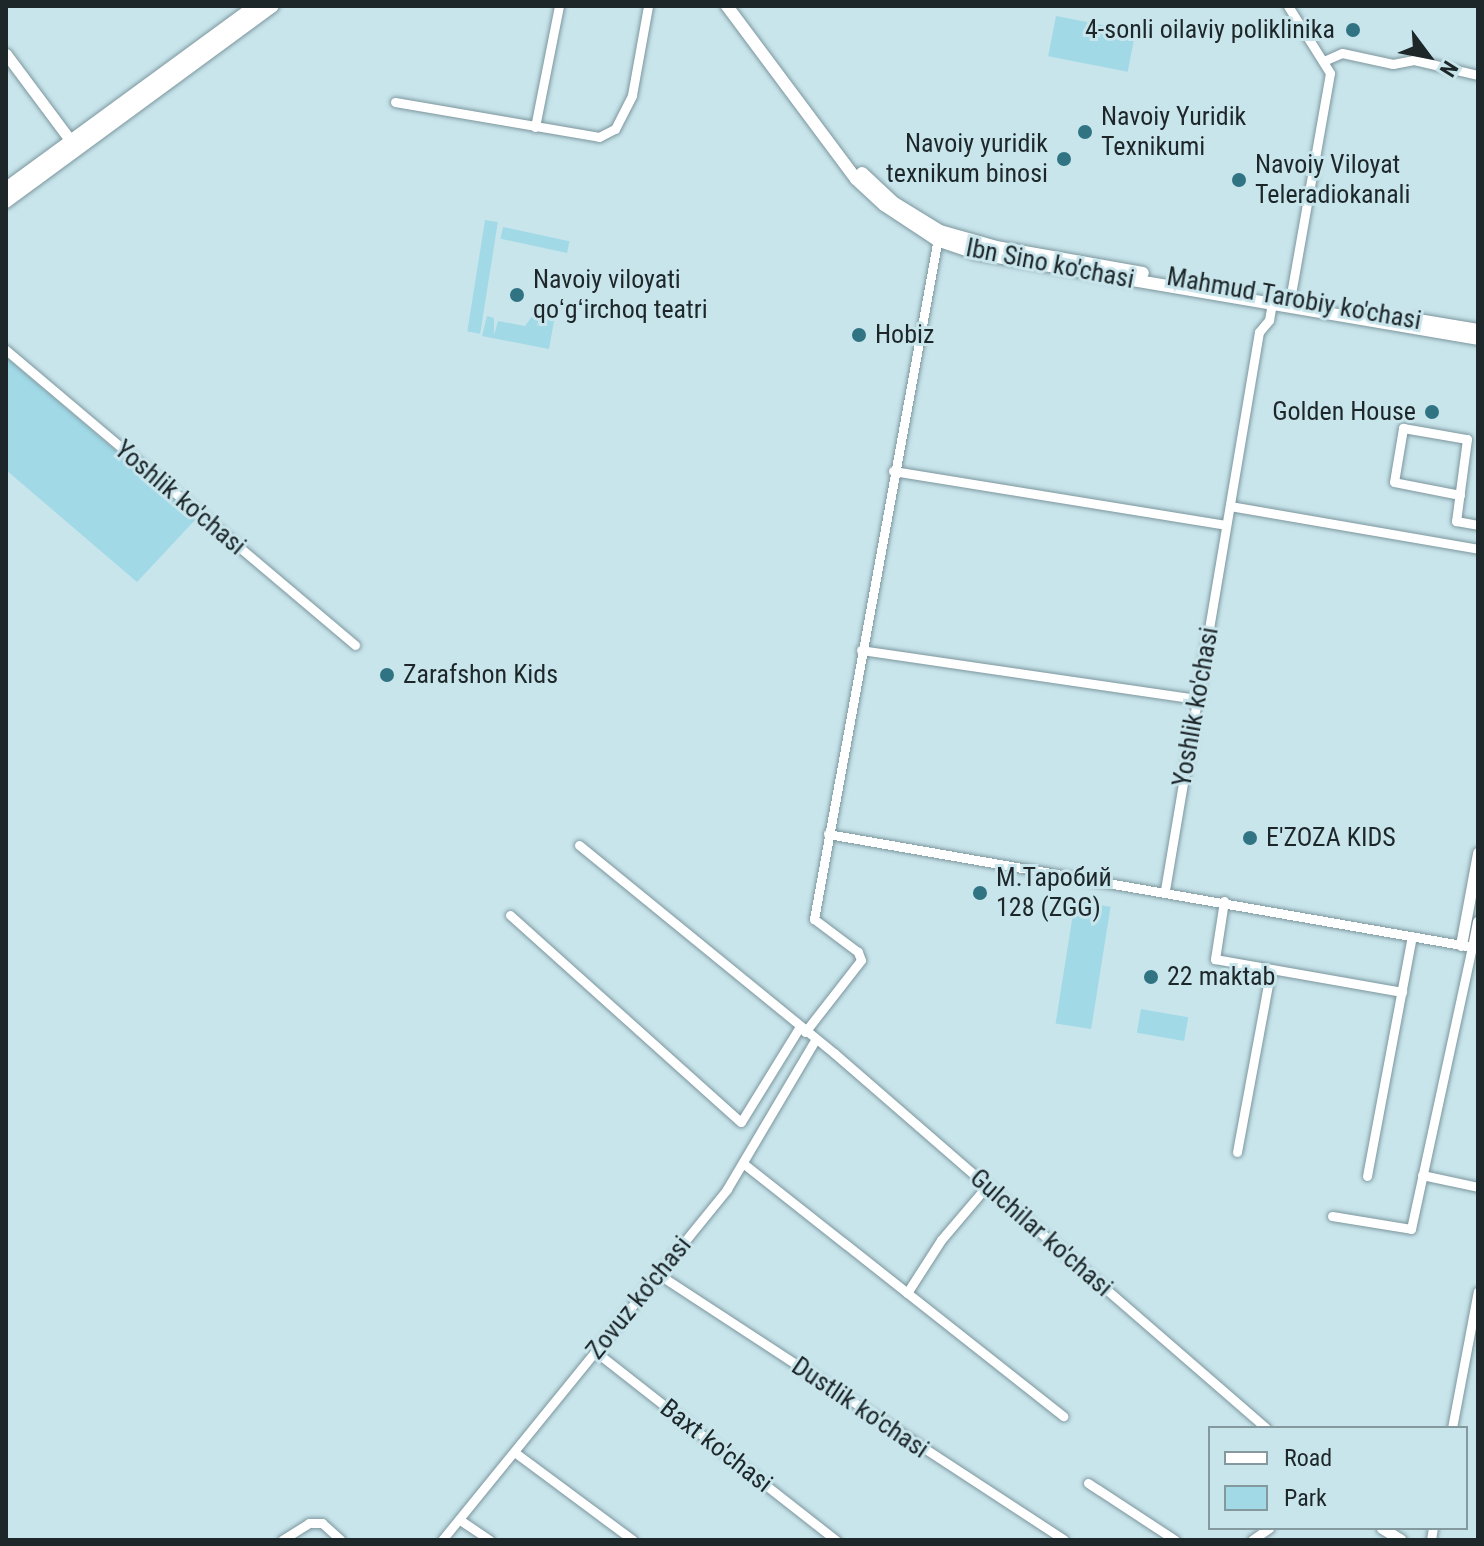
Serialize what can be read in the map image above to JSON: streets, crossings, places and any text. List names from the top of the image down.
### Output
{
  "streets": {
    "main road": ["Ibn Sino ko'chasi", "Mahmud Tarobiy ko'chasi"],
    "street": [
      "Yoshlik ko'chasi",
      "Gulchilar ko'chasi",
      "Zovuz ko'chasi",
      "Dustlik ko'chasi",
      "Baxt ko'chasi"
    ]
  },
  "crossings": [
    ["Ibn Sino ko'chasi", "Mahmud Tarobiy ko'chasi"],
    ["Mahmud Tarobiy ko'chasi", "Yoshlik ko'chasi"],
    ["Gulchilar ko'chasi", "Zovuz ko'chasi"],
    ["Zovuz ko'chasi", "Dustlik ko'chasi"],
    ["Zovuz ko'chasi", "Baxt ko'chasi"]
  ],
  "places": [
    "4-sonli oilaviy poliklinika",
    "Navoiy Yuridik Texnikumi",
    "Navoiy yuridik texnikum binosi",
    "Navoiy Viloyat Teleradiokanali",
    "Navoiy viloyati qoʻgʻirchoq teatri",
    "Hobiz",
    "Golden House",
    "Zarafshon Kids",
    "E'ZOZA KIDS",
    "М.Таробий 128 (ZGG)",
    "22 maktab"
  ],
  "legend": ["Road", "Park"],
  "north": "bottom right"
}
